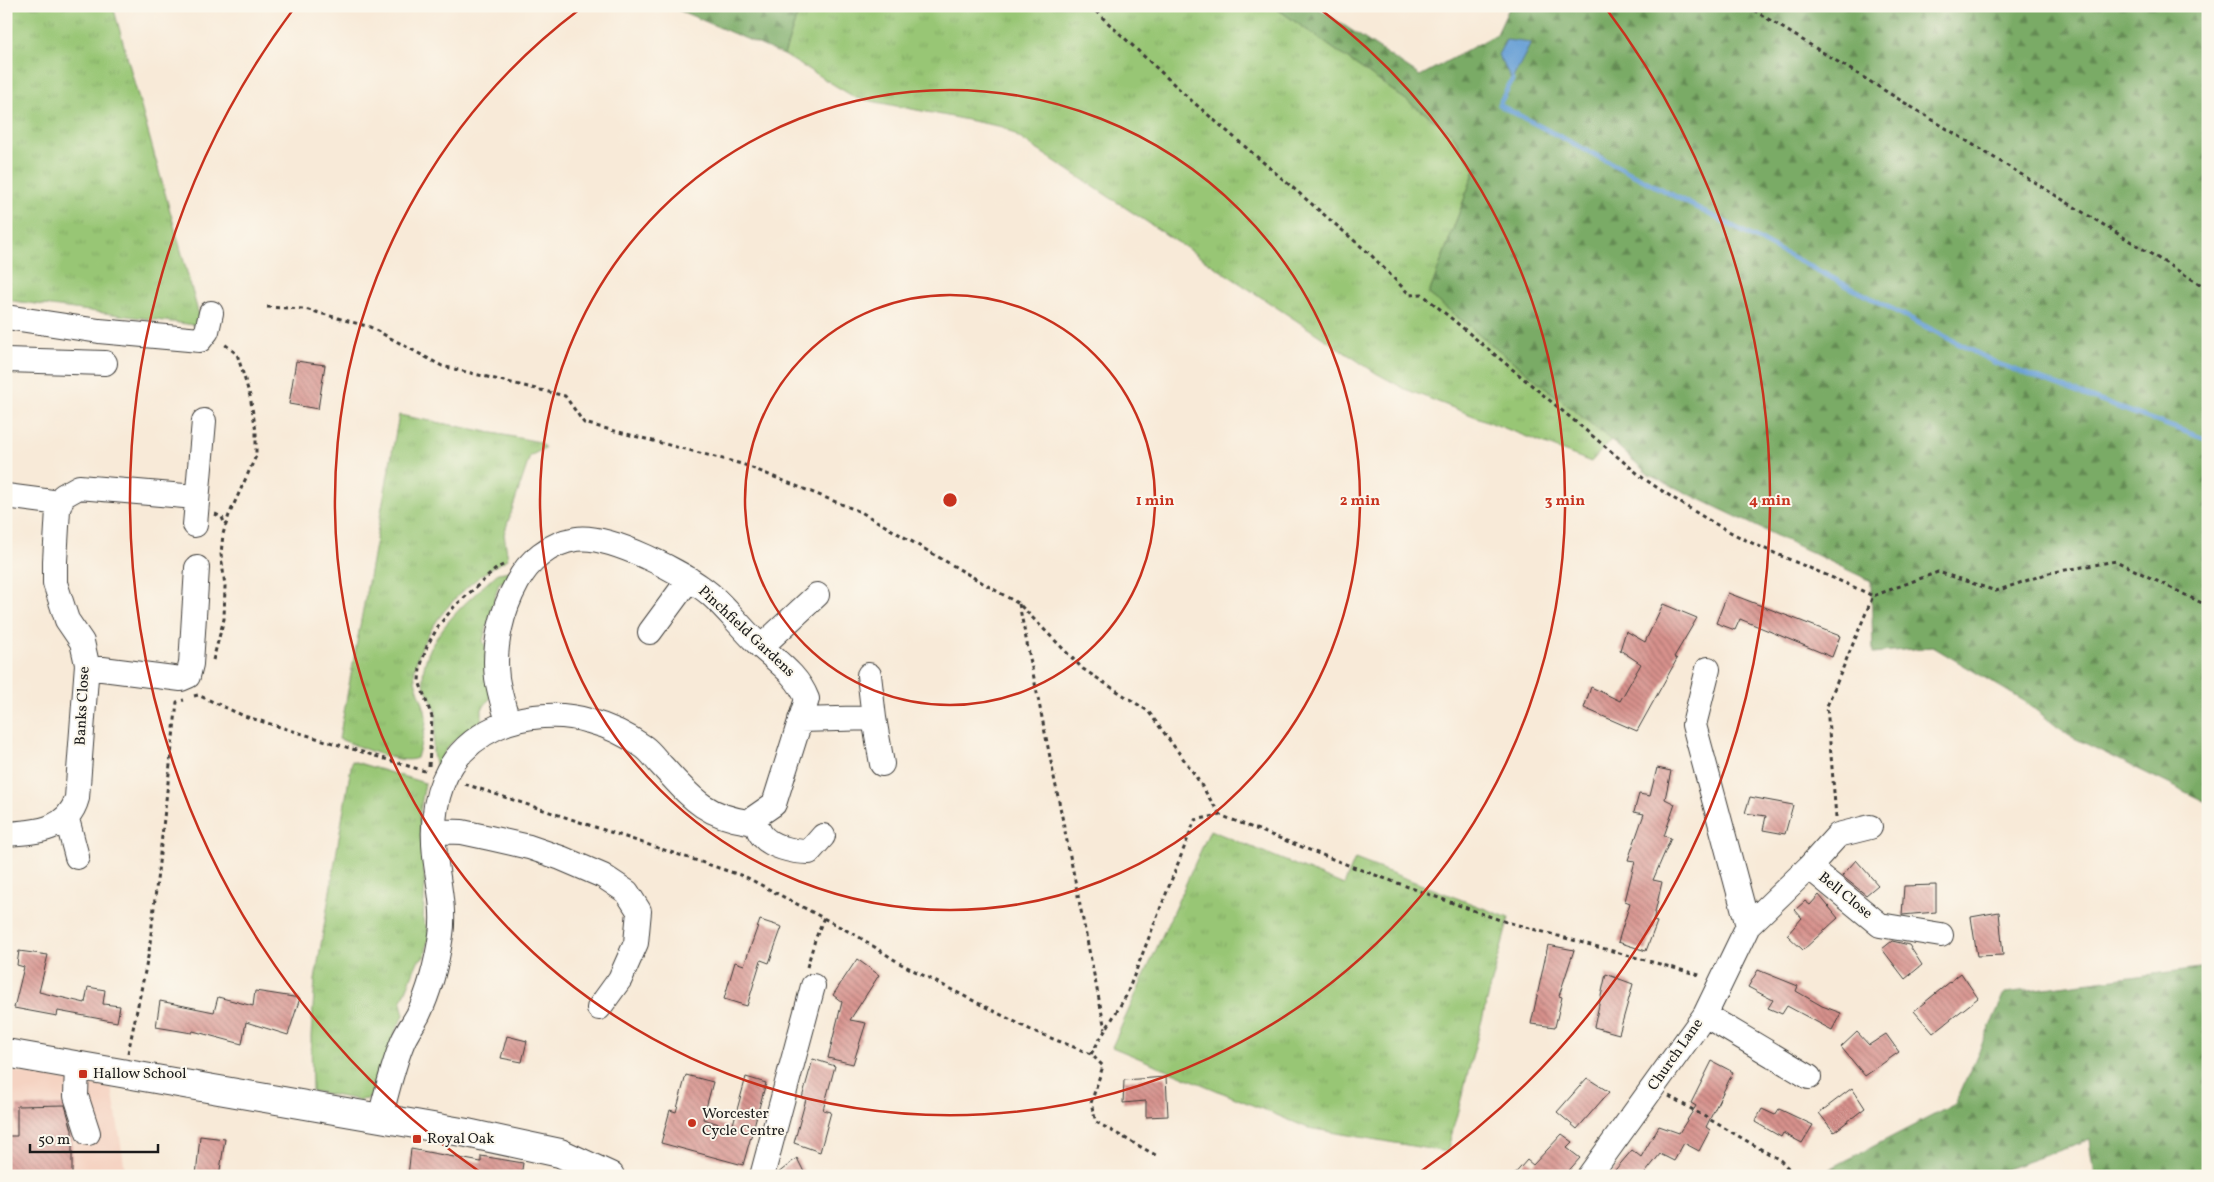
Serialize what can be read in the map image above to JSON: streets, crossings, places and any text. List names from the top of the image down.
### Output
{
  "streets": {
    "street": [
      "Pinchfield Gardens",
      "Banks Close",
      "Bell Close",
      "Church Lane"
    ]
  },
  "crossings": [
    ["Bell Close", "Church Lane"]
  ],
  "places": {
    "transit": ["Hallow School", "Royal Oak"],
    "other": ["Worcester Cycle Centre"]
  },
  "scale_bar": "50 m",
  "rings": [
    "1 min",
    "2 min",
    "3 min",
    "4 min"
  ]
}
